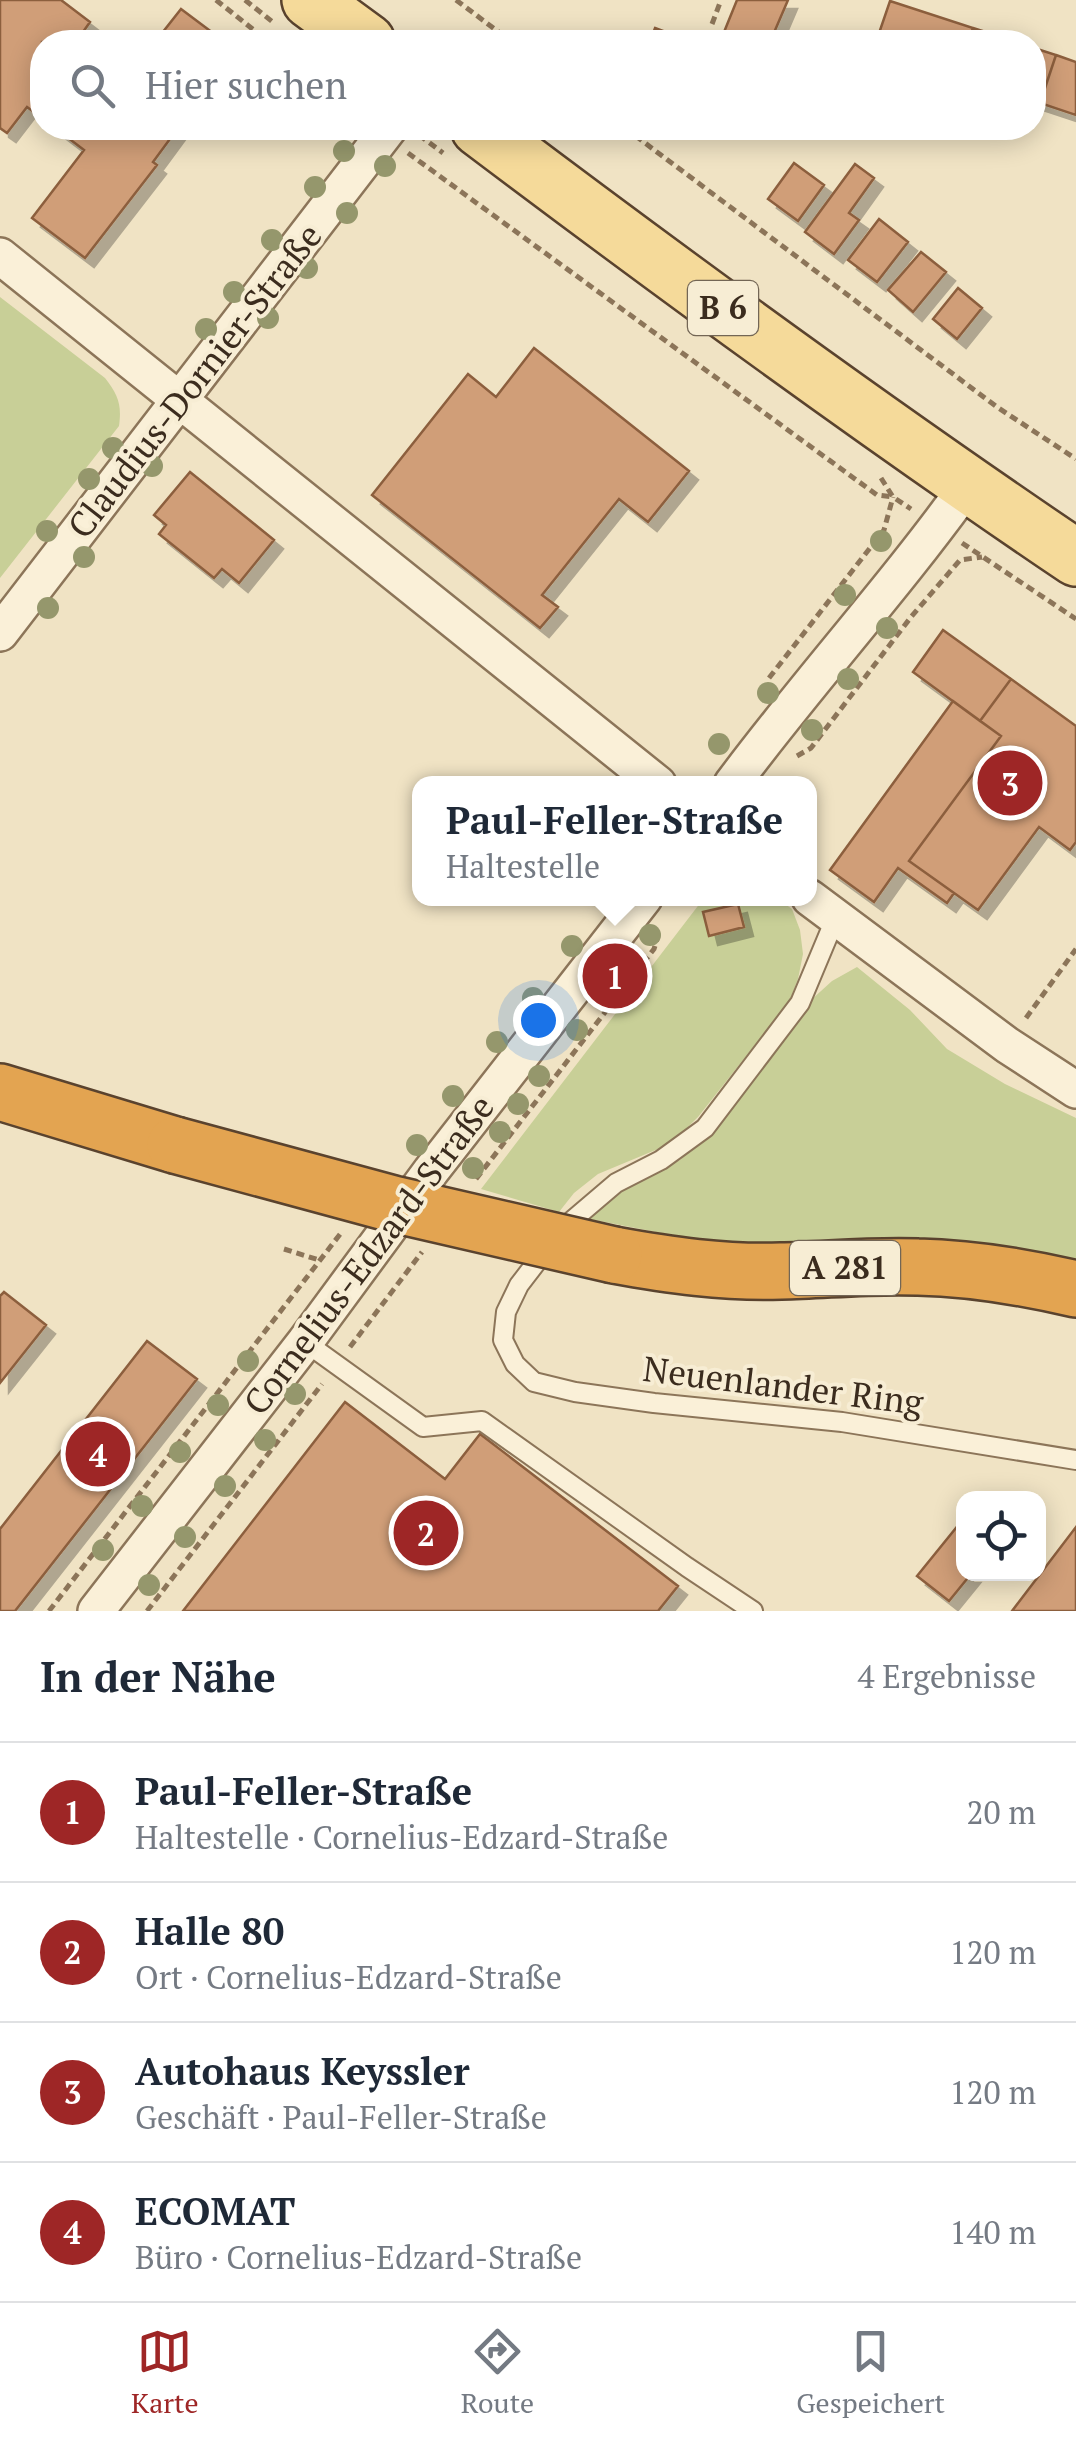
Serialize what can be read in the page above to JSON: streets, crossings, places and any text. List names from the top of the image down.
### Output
{
  "streets": {
    "highway": ["A 281"],
    "main road": ["B 6"],
    "street": ["Claudius-Dornier-Straße", "Cornelius-Edzard-Straße"],
    "lane": ["Neuenlander Ring"]
  },
  "page": {
    "search": "Hier suchen",
    "pins": [
      "3",
      "1",
      "4",
      "2"
    ],
    "popup": ["Paul-Feller-Straße", "Haltestelle"],
    "heading": ["In der Nähe", "4 Ergebnisse"],
    "list": [
      {
        "mark": "1",
        "name": "Paul-Feller-Straße",
        "note": "Haltestelle · Cornelius-Edzard-Straße",
        "value": "20 m"
      },
      {
        "mark": "2",
        "name": "Halle 80",
        "note": "Ort · Cornelius-Edzard-Straße",
        "value": "120 m"
      },
      {
        "mark": "3",
        "name": "Autohaus Keyssler",
        "note": "Geschäft · Paul-Feller-Straße",
        "value": "120 m"
      },
      {
        "mark": "4",
        "name": "ECOMAT",
        "note": "Büro · Cornelius-Edzard-Straße",
        "value": "140 m"
      }
    ],
    "nav": ["Karte", "Route", "Gespeichert"]
  }
}
